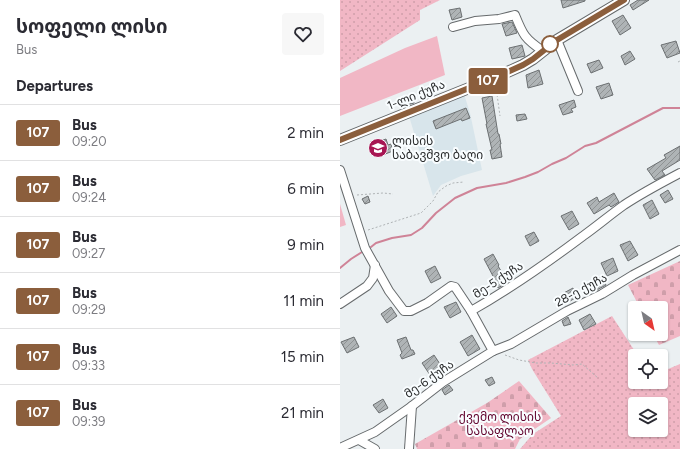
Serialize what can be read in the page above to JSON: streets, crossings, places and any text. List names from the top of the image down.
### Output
{
  "streets": {
    "main road": ["1-ლი ქუჩა"],
    "street": ["მე-5 ქუჩა", "28-ე ქუჩა", "მე-6 ქუჩა"]
  },
  "crossings": [
    ["28-ე ქუჩა", "მე-6 ქუჩა"]
  ],
  "parks": ["ქვემო ლისის სასაფლაო"],
  "places": {
    "school or university": ["ლისის საბავშვო ბაღი"]
  },
  "lines": ["bus line 107"],
  "north": "bottom right",
  "page": {
    "heading": [
      ["სოფელი ლისი", "Bus"],
      "Departures"
    ],
    "on_map": "107",
    "list": [
      {
        "mark": "107",
        "name": "Bus",
        "note": "09:20",
        "value": "2 min"
      },
      {
        "mark": "107",
        "name": "Bus",
        "note": "09:24",
        "value": "6 min"
      },
      {
        "mark": "107",
        "name": "Bus",
        "note": "09:27",
        "value": "9 min"
      },
      {
        "mark": "107",
        "name": "Bus",
        "note": "09:29",
        "value": "11 min"
      },
      {
        "mark": "107",
        "name": "Bus",
        "note": "09:33",
        "value": "15 min"
      },
      {
        "mark": "107",
        "name": "Bus",
        "note": "09:39",
        "value": "21 min"
      }
    ]
  }
}
